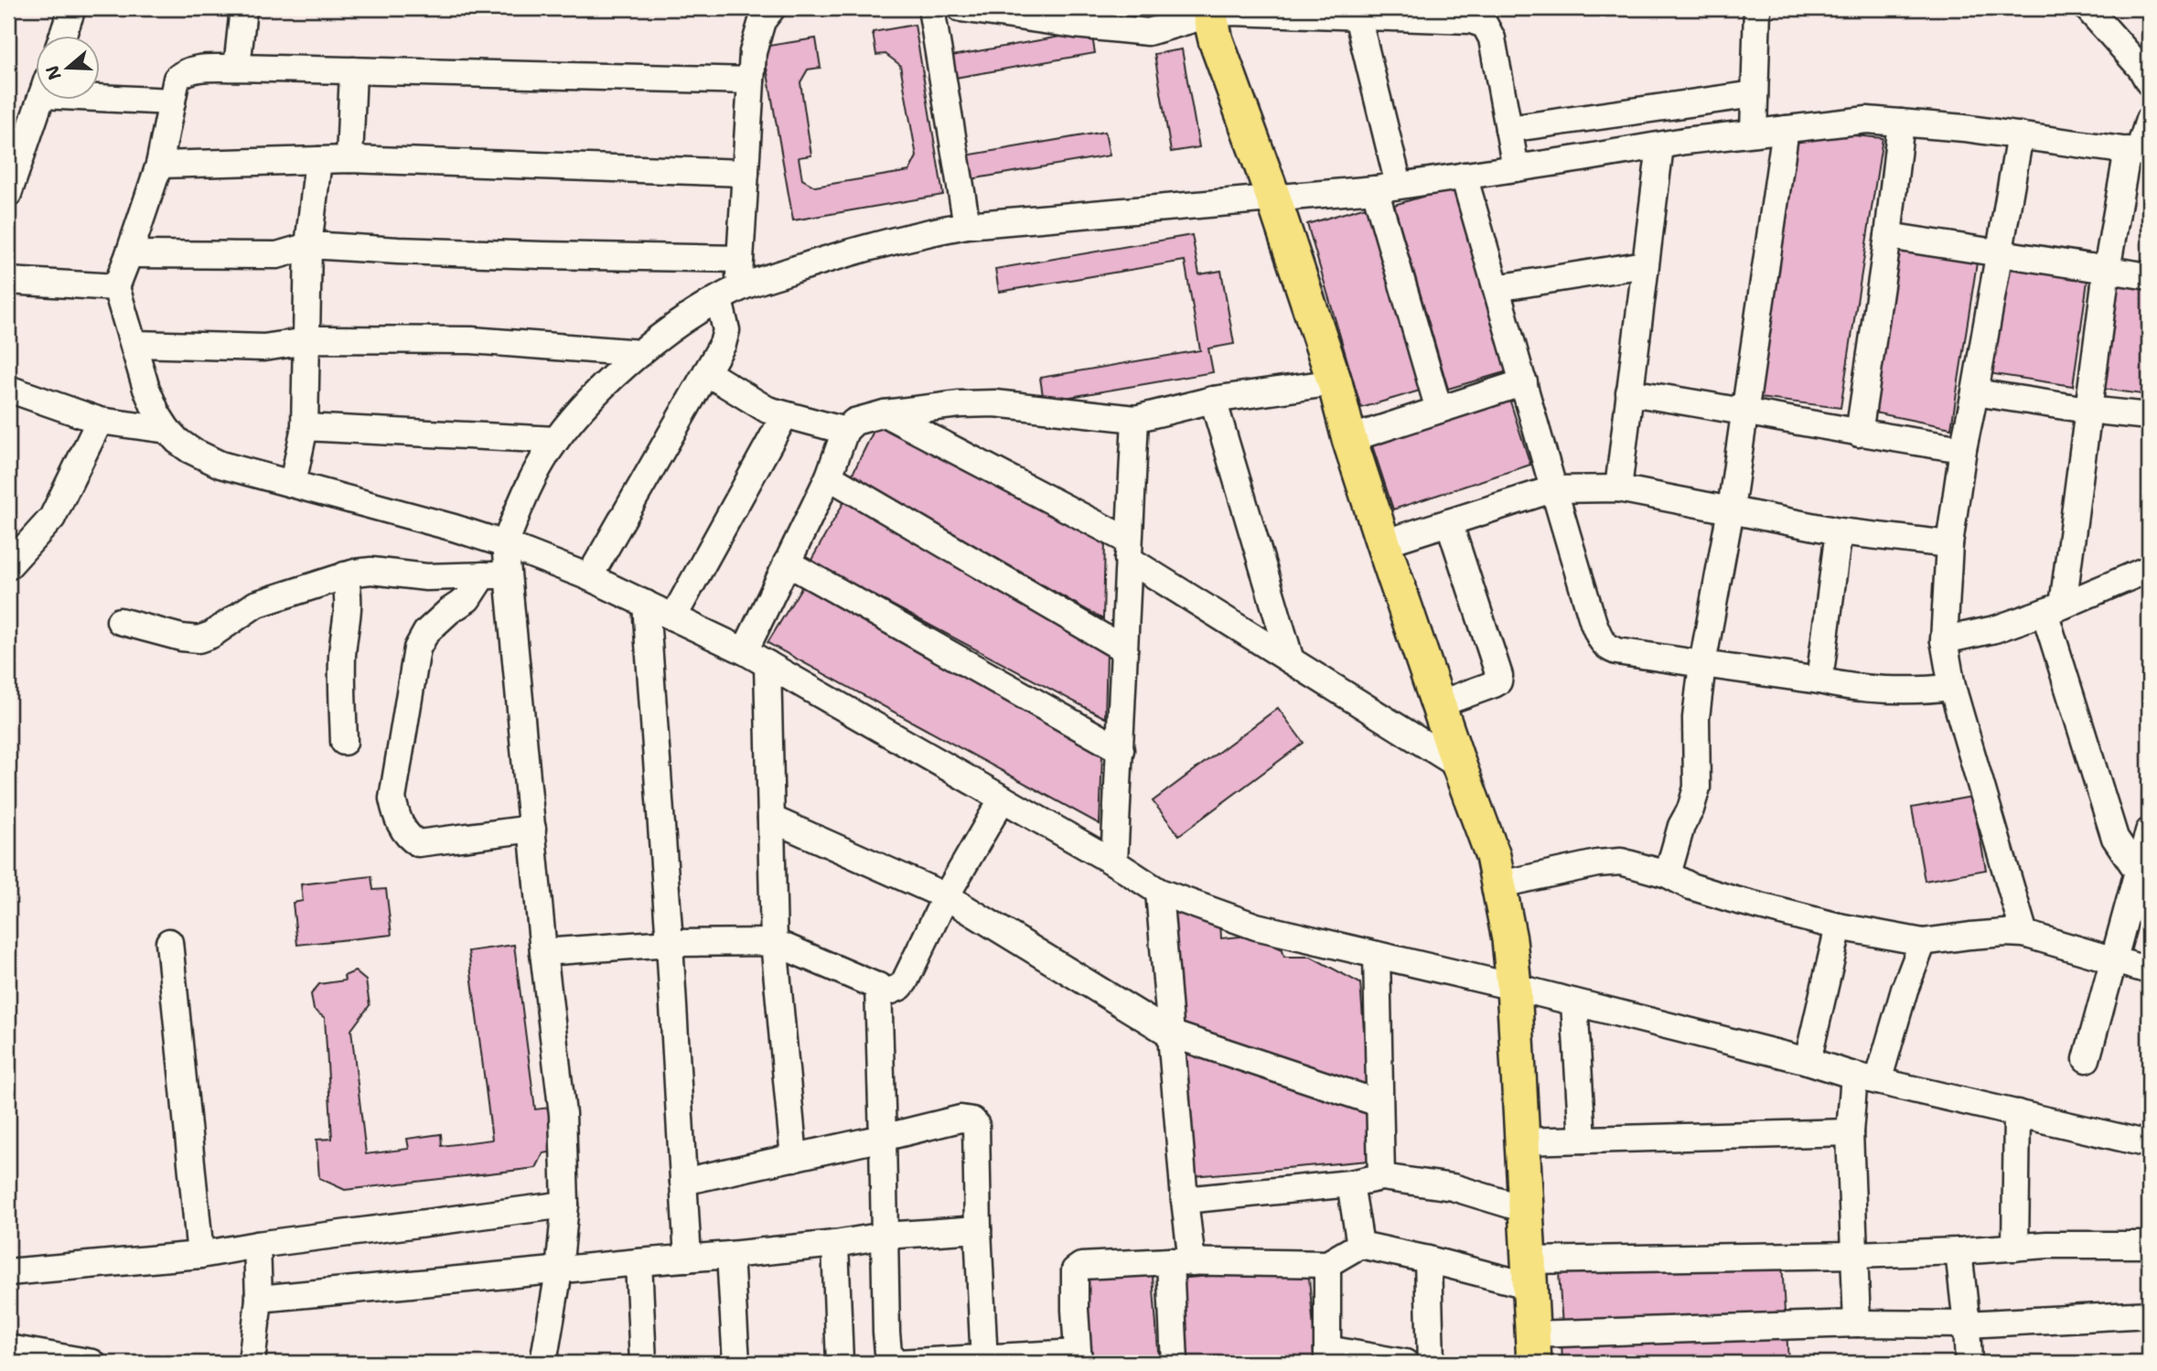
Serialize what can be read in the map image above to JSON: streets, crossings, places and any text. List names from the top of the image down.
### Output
{
  "north": "left"
}
